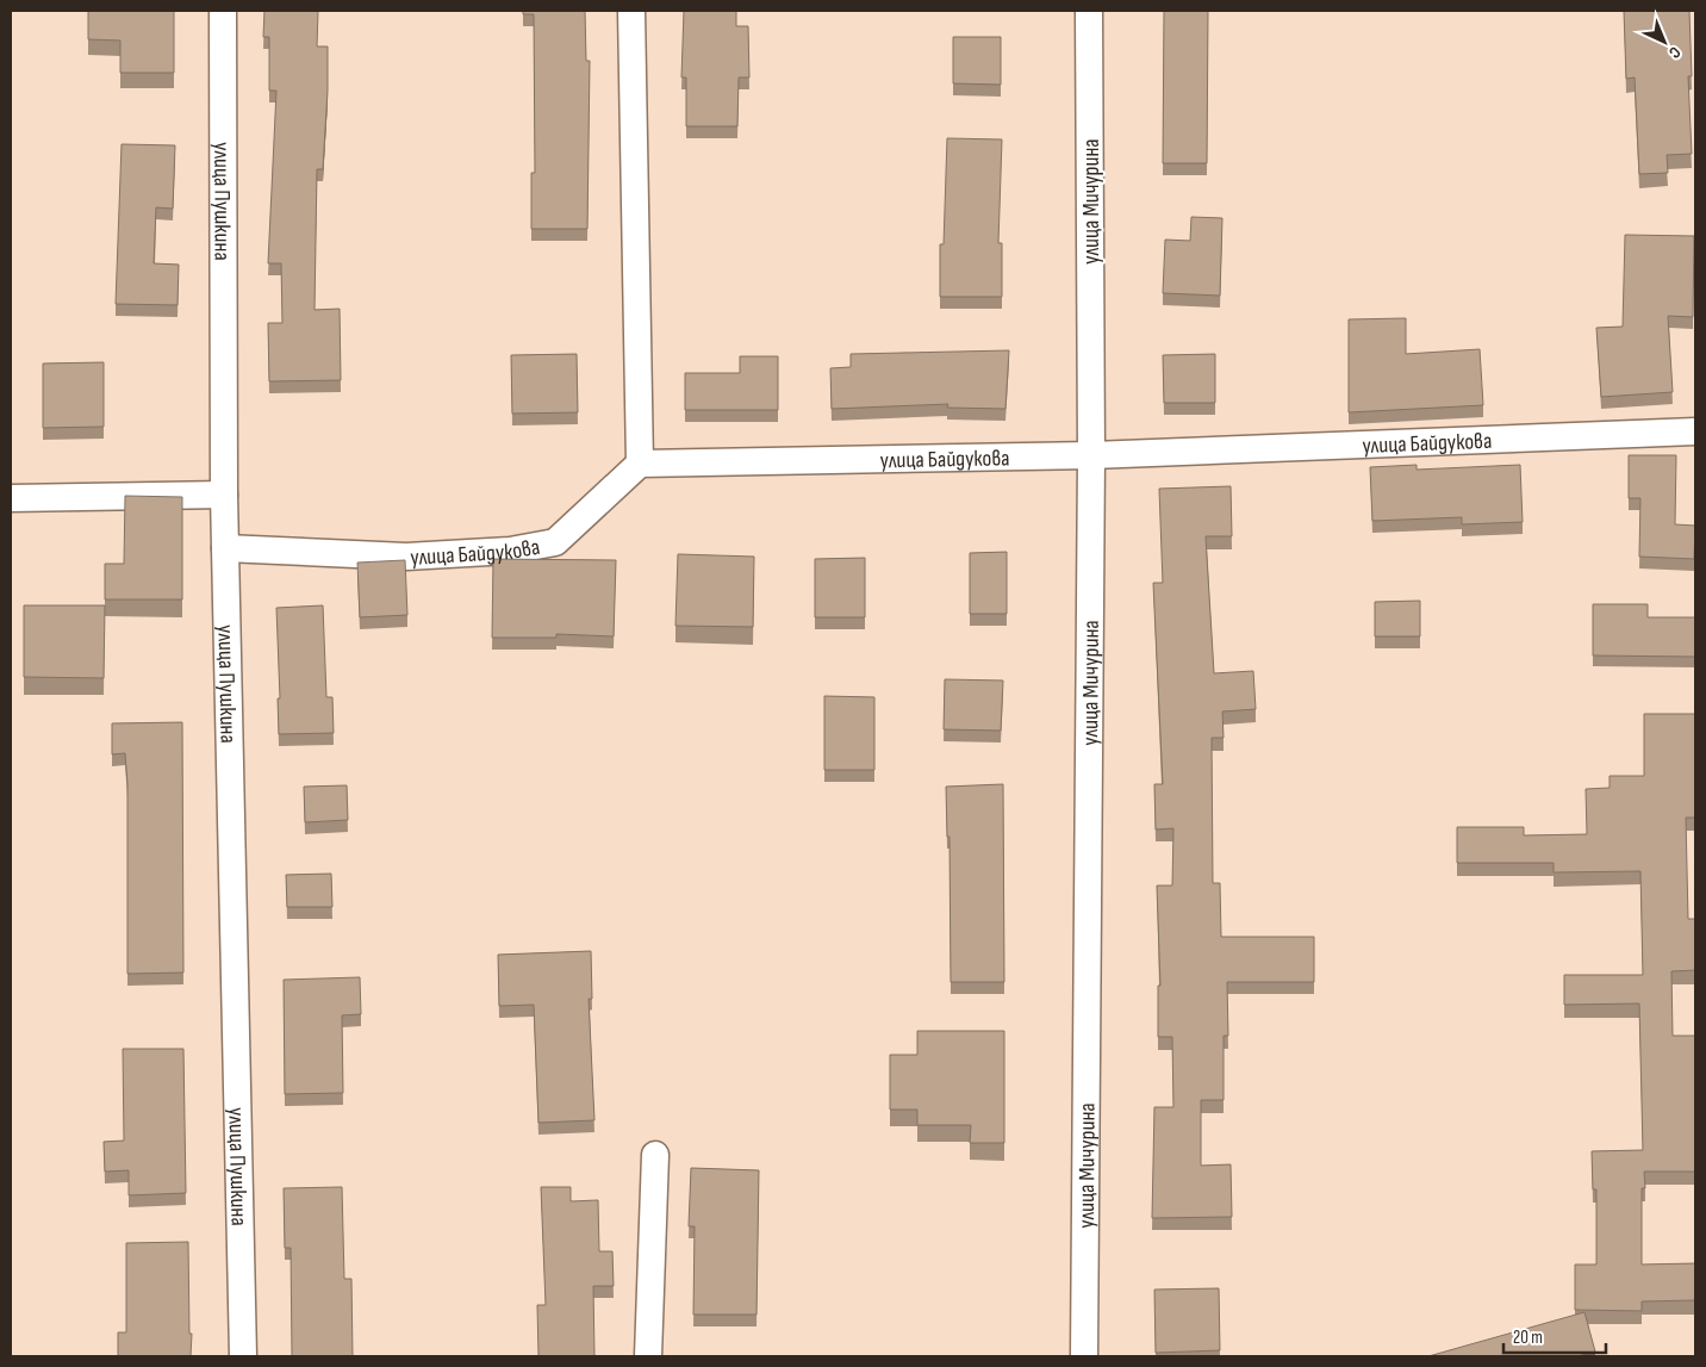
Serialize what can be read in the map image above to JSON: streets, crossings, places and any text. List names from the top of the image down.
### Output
{
  "streets": {
    "street": ["улица Пушкина", "улица Мичурина", "улица Байдукова"]
  },
  "crossings": [
    ["улица Пушкина", "улица Байдукова"],
    ["улица Мичурина", "улица Байдукова"]
  ],
  "scale_bar": "20 m",
  "north": "bottom right"
}
